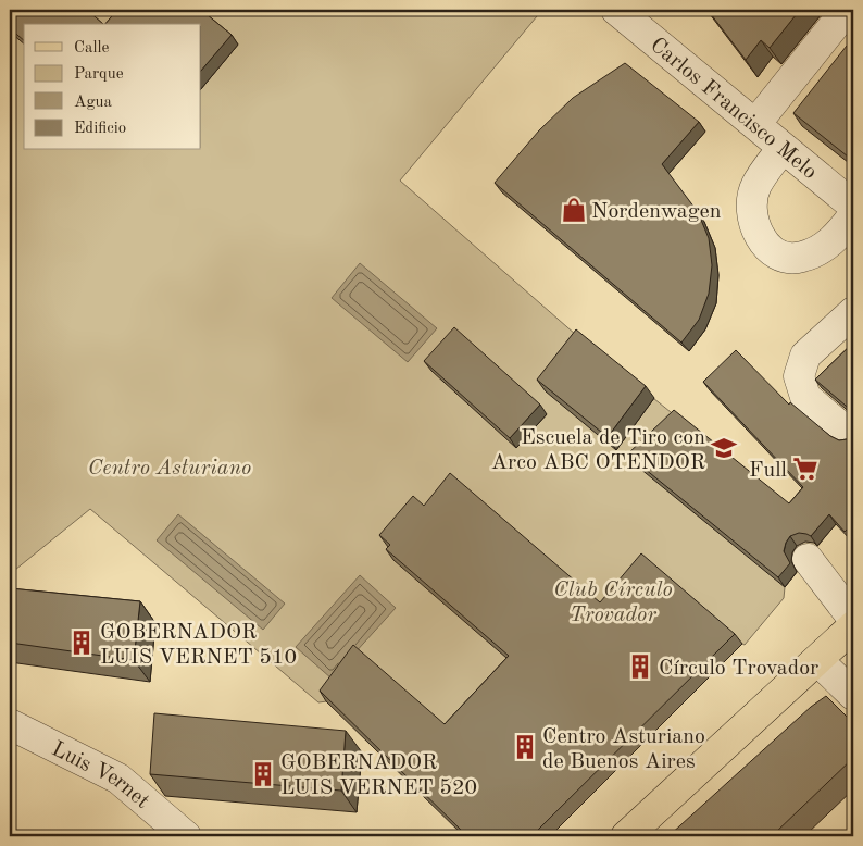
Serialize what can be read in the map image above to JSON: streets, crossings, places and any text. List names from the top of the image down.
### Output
{
  "streets": {
    "street": ["Carlos Francisco Melo", "Luis Vernet"]
  },
  "parks": ["Centro Asturiano", "Club Círculo Trovador"],
  "places": {
    "shop": ["Nordenwagen"],
    "school or university": ["Escuela de Tiro con Arco ABC OTENDOR"],
    "supermarket": ["Full"],
    "building": [
      "GOBERNADOR LUIS VERNET 510",
      "Círculo Trovador",
      "Centro Asturiano de Buenos Aires",
      "GOBERNADOR LUIS VERNET 520"
    ]
  },
  "legend": [
    "Calle",
    "Parque",
    "Agua",
    "Edificio"
  ]
}
